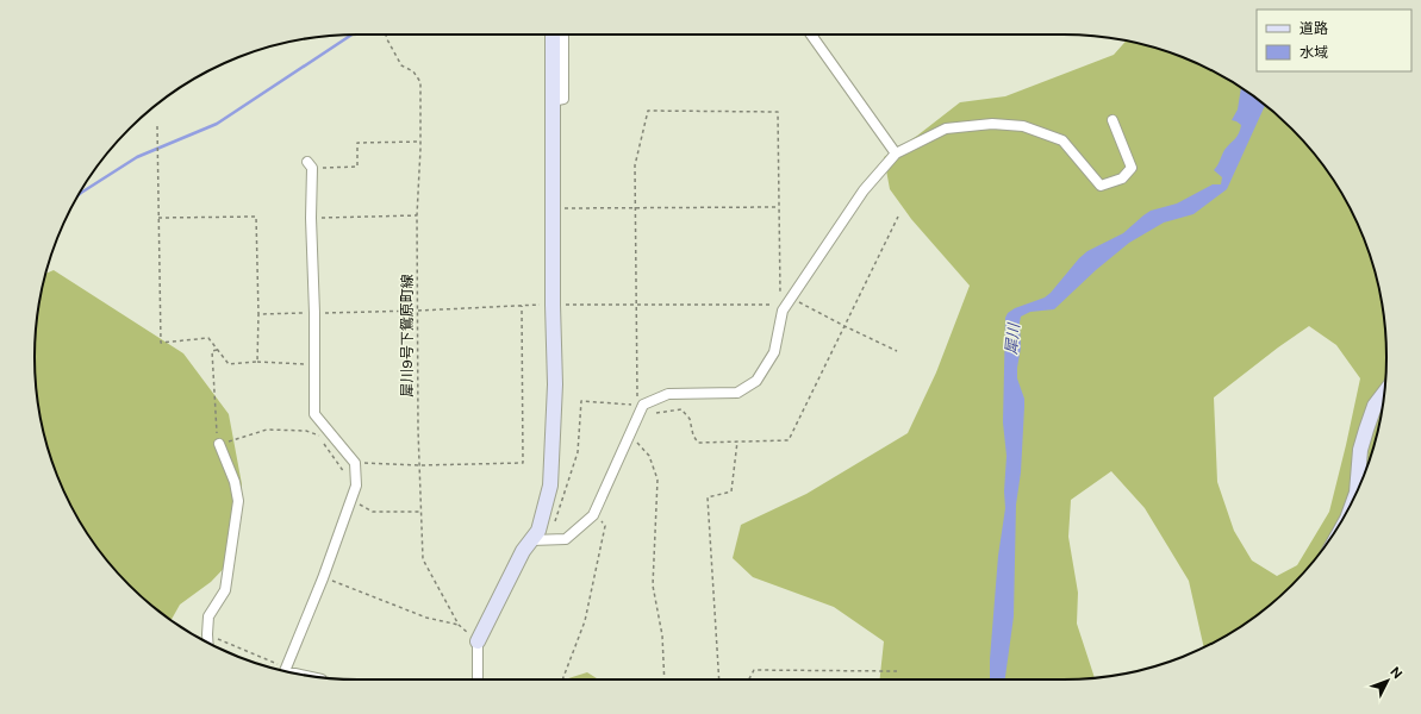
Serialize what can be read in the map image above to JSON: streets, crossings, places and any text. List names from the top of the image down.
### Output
{
  "streets": {
    "path": ["犀川9号下鴛原町線"]
  },
  "water": ["犀川"],
  "legend": ["道路", "水域"],
  "north": "top right"
}
